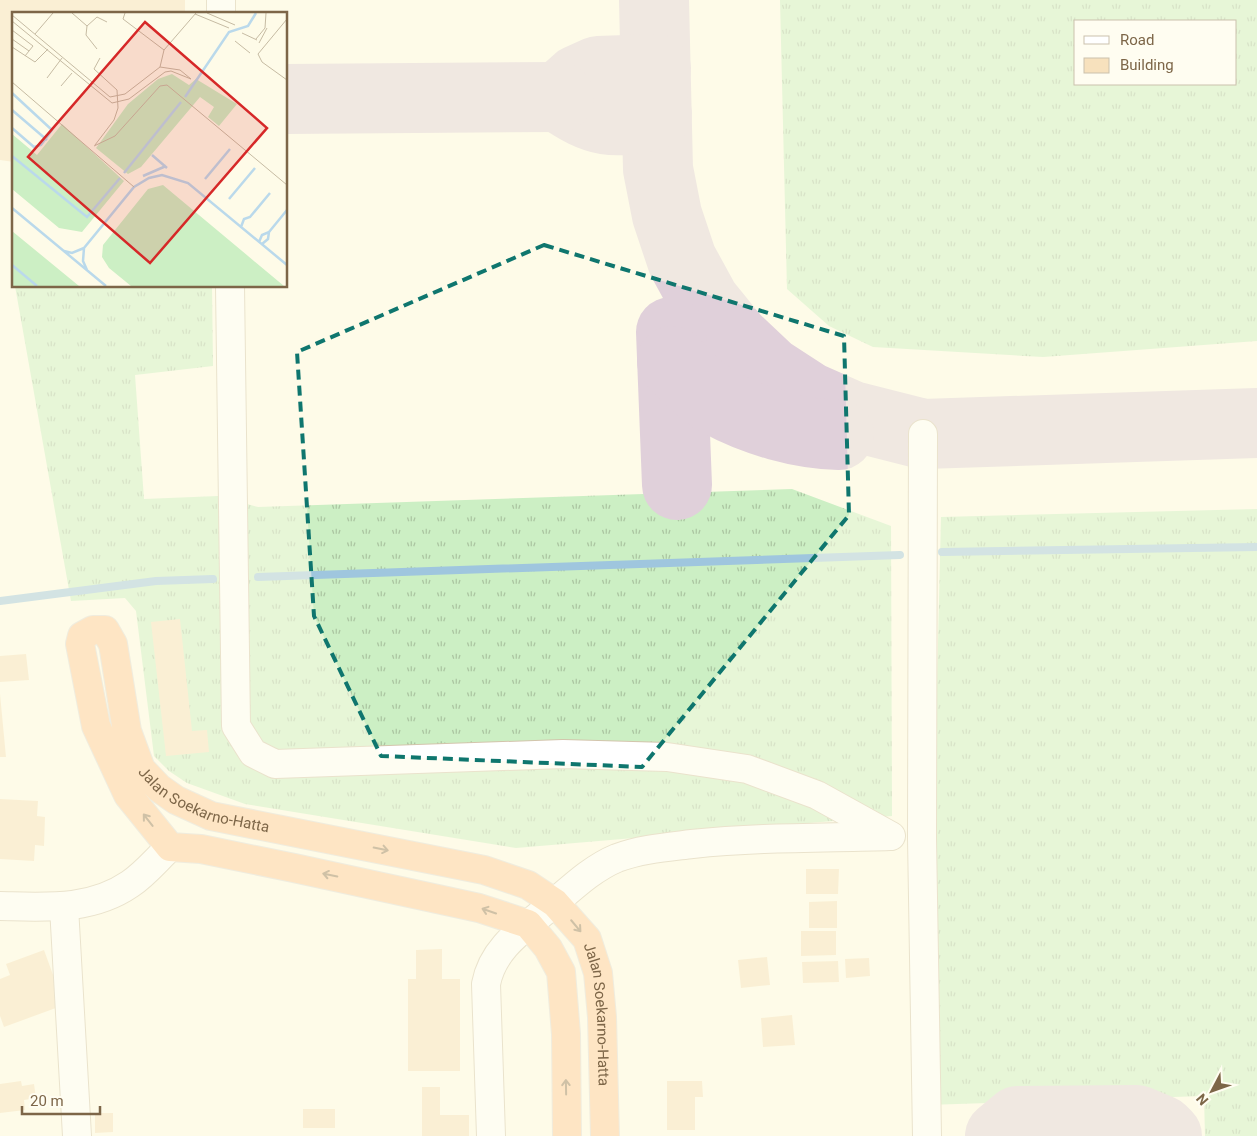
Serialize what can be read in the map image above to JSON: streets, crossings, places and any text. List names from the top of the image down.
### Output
{
  "streets": {
    "highway": ["Jalan Soekarno-Hatta"]
  },
  "legend": ["Road", "Building"],
  "scale_bar": "20 m",
  "north": "bottom left"
}
